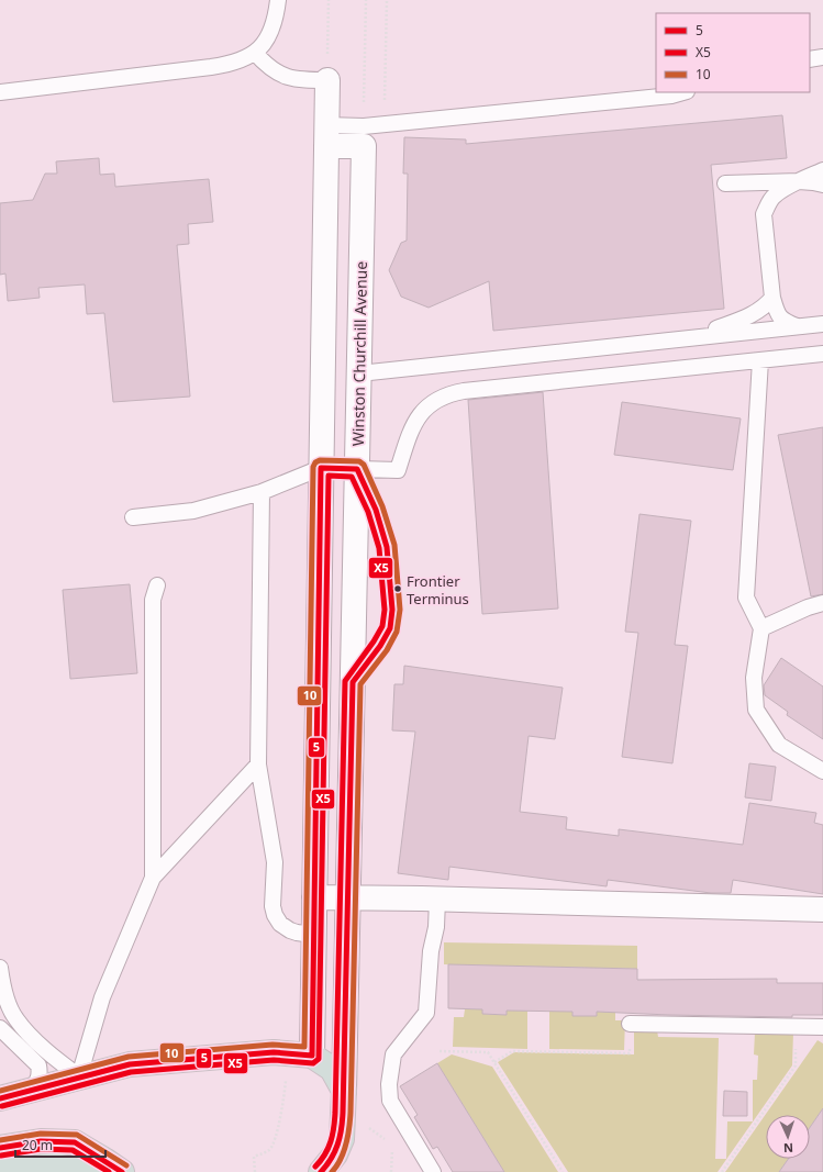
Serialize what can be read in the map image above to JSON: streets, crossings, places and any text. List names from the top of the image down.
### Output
{
  "streets": {
    "highway": ["Winston Churchill Avenue"]
  },
  "places": ["Frontier Terminus"],
  "lines": ["transit line 10", "transit line 5", "transit line X5"],
  "legend": ["5", "X5", "10"],
  "scale_bar": "20 m",
  "north": "bottom"
}
